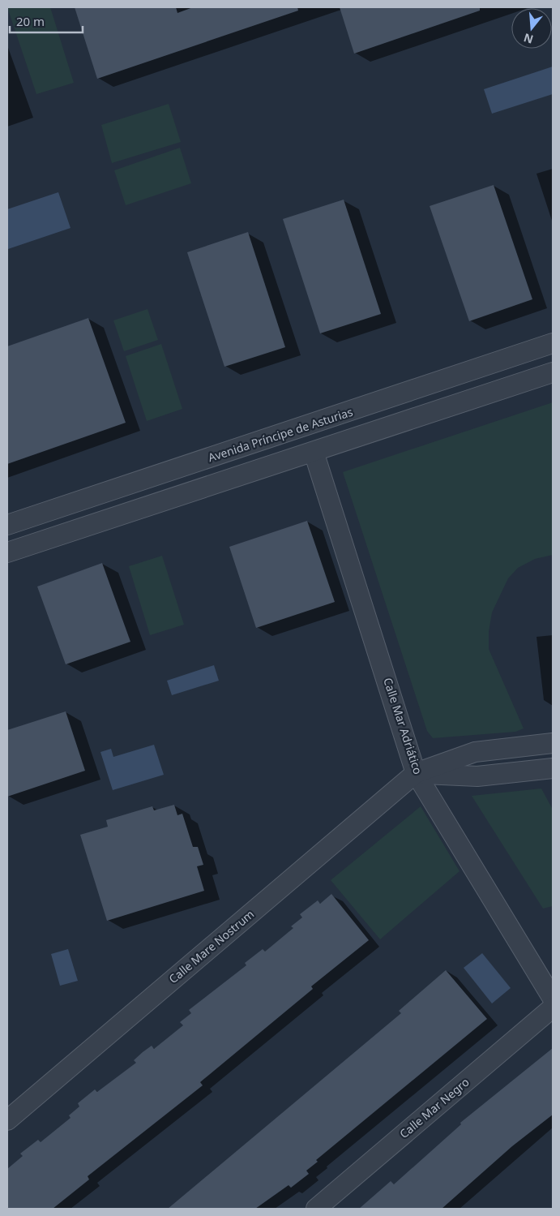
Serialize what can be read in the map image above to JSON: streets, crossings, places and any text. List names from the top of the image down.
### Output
{
  "streets": {
    "street": [
      "Avenida Príncipe de Asturias",
      "Calle Mar Adriático",
      "Calle Mare Nostrum",
      "Calle Mar Negro"
    ]
  },
  "crossings": [
    ["Calle Mar Adriático", "Calle Mare Nostrum"]
  ],
  "scale_bar": "20 m",
  "north": "bottom"
}
